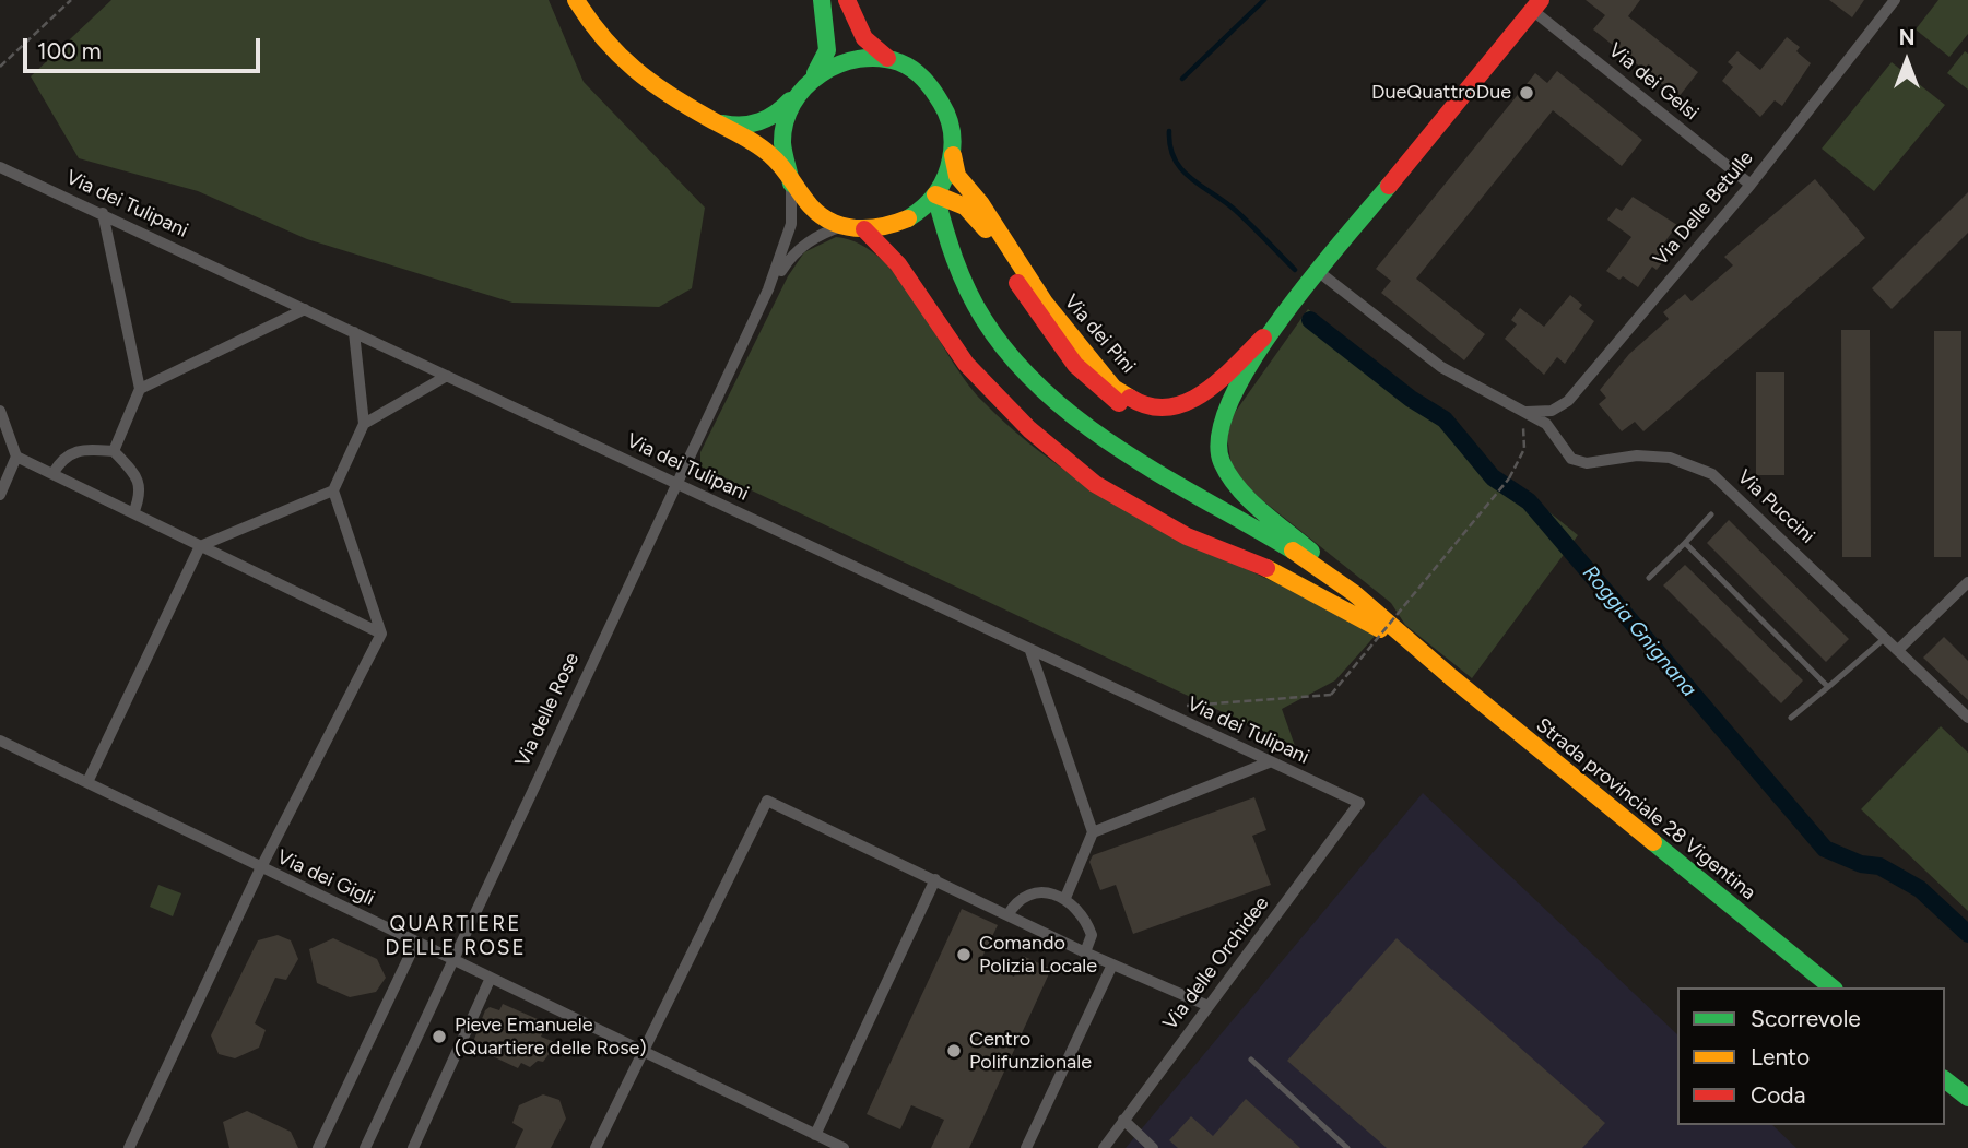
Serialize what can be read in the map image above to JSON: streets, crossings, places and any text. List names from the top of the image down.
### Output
{
  "streets": {
    "main road": ["Via dei Pini", "Strada provinciale 28 Vigentina"],
    "street": [
      "Via dei Gelsi",
      "Via dei Tulipani",
      "Via Delle Betulle",
      "Via Puccini",
      "Via delle Rose",
      "Via dei Gigli",
      "Via delle Orchidee"
    ]
  },
  "crossings": [
    ["Via dei Gelsi", "Via Delle Betulle"],
    ["Via dei Gelsi", "Via dei Pini"],
    ["Via dei Tulipani", "Via delle Rose"],
    ["Via dei Tulipani", "Via delle Orchidee"],
    ["Via Delle Betulle", "Via Puccini"],
    ["Via dei Pini", "Via delle Rose"],
    ["Via delle Rose", "Via dei Gigli"]
  ],
  "districts": ["QUARTIERE DELLE ROSE"],
  "water": ["Roggia Gnignana"],
  "places": [
    "DueQuattroDue",
    "Comando Polizia Locale",
    "Pieve Emanuele (Quartiere delle Rose)",
    "Centro Polifunzionale"
  ],
  "legend": ["Scorrevole", "Lento", "Coda"],
  "scale_bar": "100 m",
  "north": "top"
}
